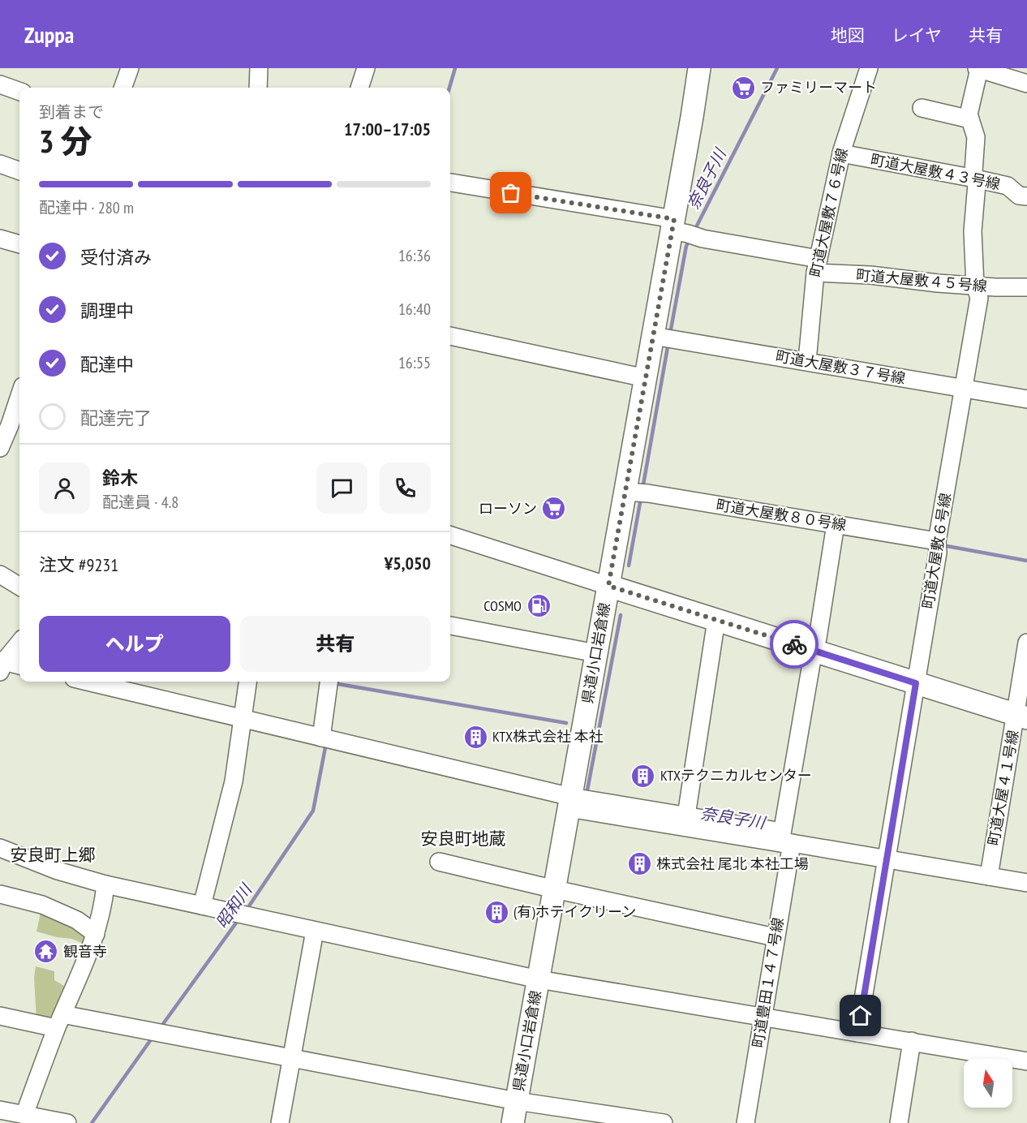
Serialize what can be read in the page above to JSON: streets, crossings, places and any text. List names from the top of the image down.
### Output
{
  "streets": {
    "main road": ["県道小口岩倉線"],
    "street": [
      "町道大屋敷４３号線",
      "町道大屋敷７６号線",
      "町道大屋敷４５号線",
      "町道大屋敷３７号線",
      "町道大屋敷８０号線",
      "町道大屋敷６号線",
      "町道大屋４１号線",
      "町道豊田１４７号線"
    ]
  },
  "crossings": [
    ["町道大屋敷４３号線", "町道大屋敷７６号線"],
    ["町道大屋敷４３号線", "町道大屋敷６号線"],
    ["町道大屋敷７６号線", "町道大屋敷４５号線"],
    ["町道大屋敷７６号線", "町道大屋敷３７号線"],
    ["町道大屋敷４５号線", "町道大屋敷６号線"],
    ["町道大屋敷４５号線", "県道小口岩倉線"],
    ["町道大屋敷３７号線", "町道大屋敷６号線"],
    ["町道大屋敷３７号線", "県道小口岩倉線"],
    ["町道大屋敷８０号線", "町道大屋敷６号線"],
    ["町道大屋敷８０号線", "県道小口岩倉線"],
    ["町道大屋敷８０号線", "町道豊田１４７号線"]
  ],
  "districts": ["安良町地蔵", "安良町上郷"],
  "water": ["奈良子川", "昭和川"],
  "places": {
    "supermarket": ["ファミリーマート", "ローソン"],
    "fuel station": ["COSMO"],
    "building": [
      "KTX株式会社 本社",
      "KTXテクニカルセンター",
      "株式会社 尾北 本社工場",
      "(有)ホテイクリーン"
    ],
    "temple": ["観音寺"]
  },
  "north": "top",
  "page": {
    "header": "Zuppa",
    "nav": ["地図", "レイヤ", "共有"],
    "heading": ["3 分", "到着まで", "17:00–17:05"],
    "panel": [
      "鈴木",
      "配達員 · 4.8",
      "注文 #9231",
      "¥5,050"
    ],
    "bar": "配達中 · 280 m",
    "list": [
      ["受付済み", "16:36"],
      ["調理中", "16:40"],
      ["配達中", "16:55"],
      "配達完了"
    ],
    "buttons": ["ヘルプ", "共有"]
  }
}
